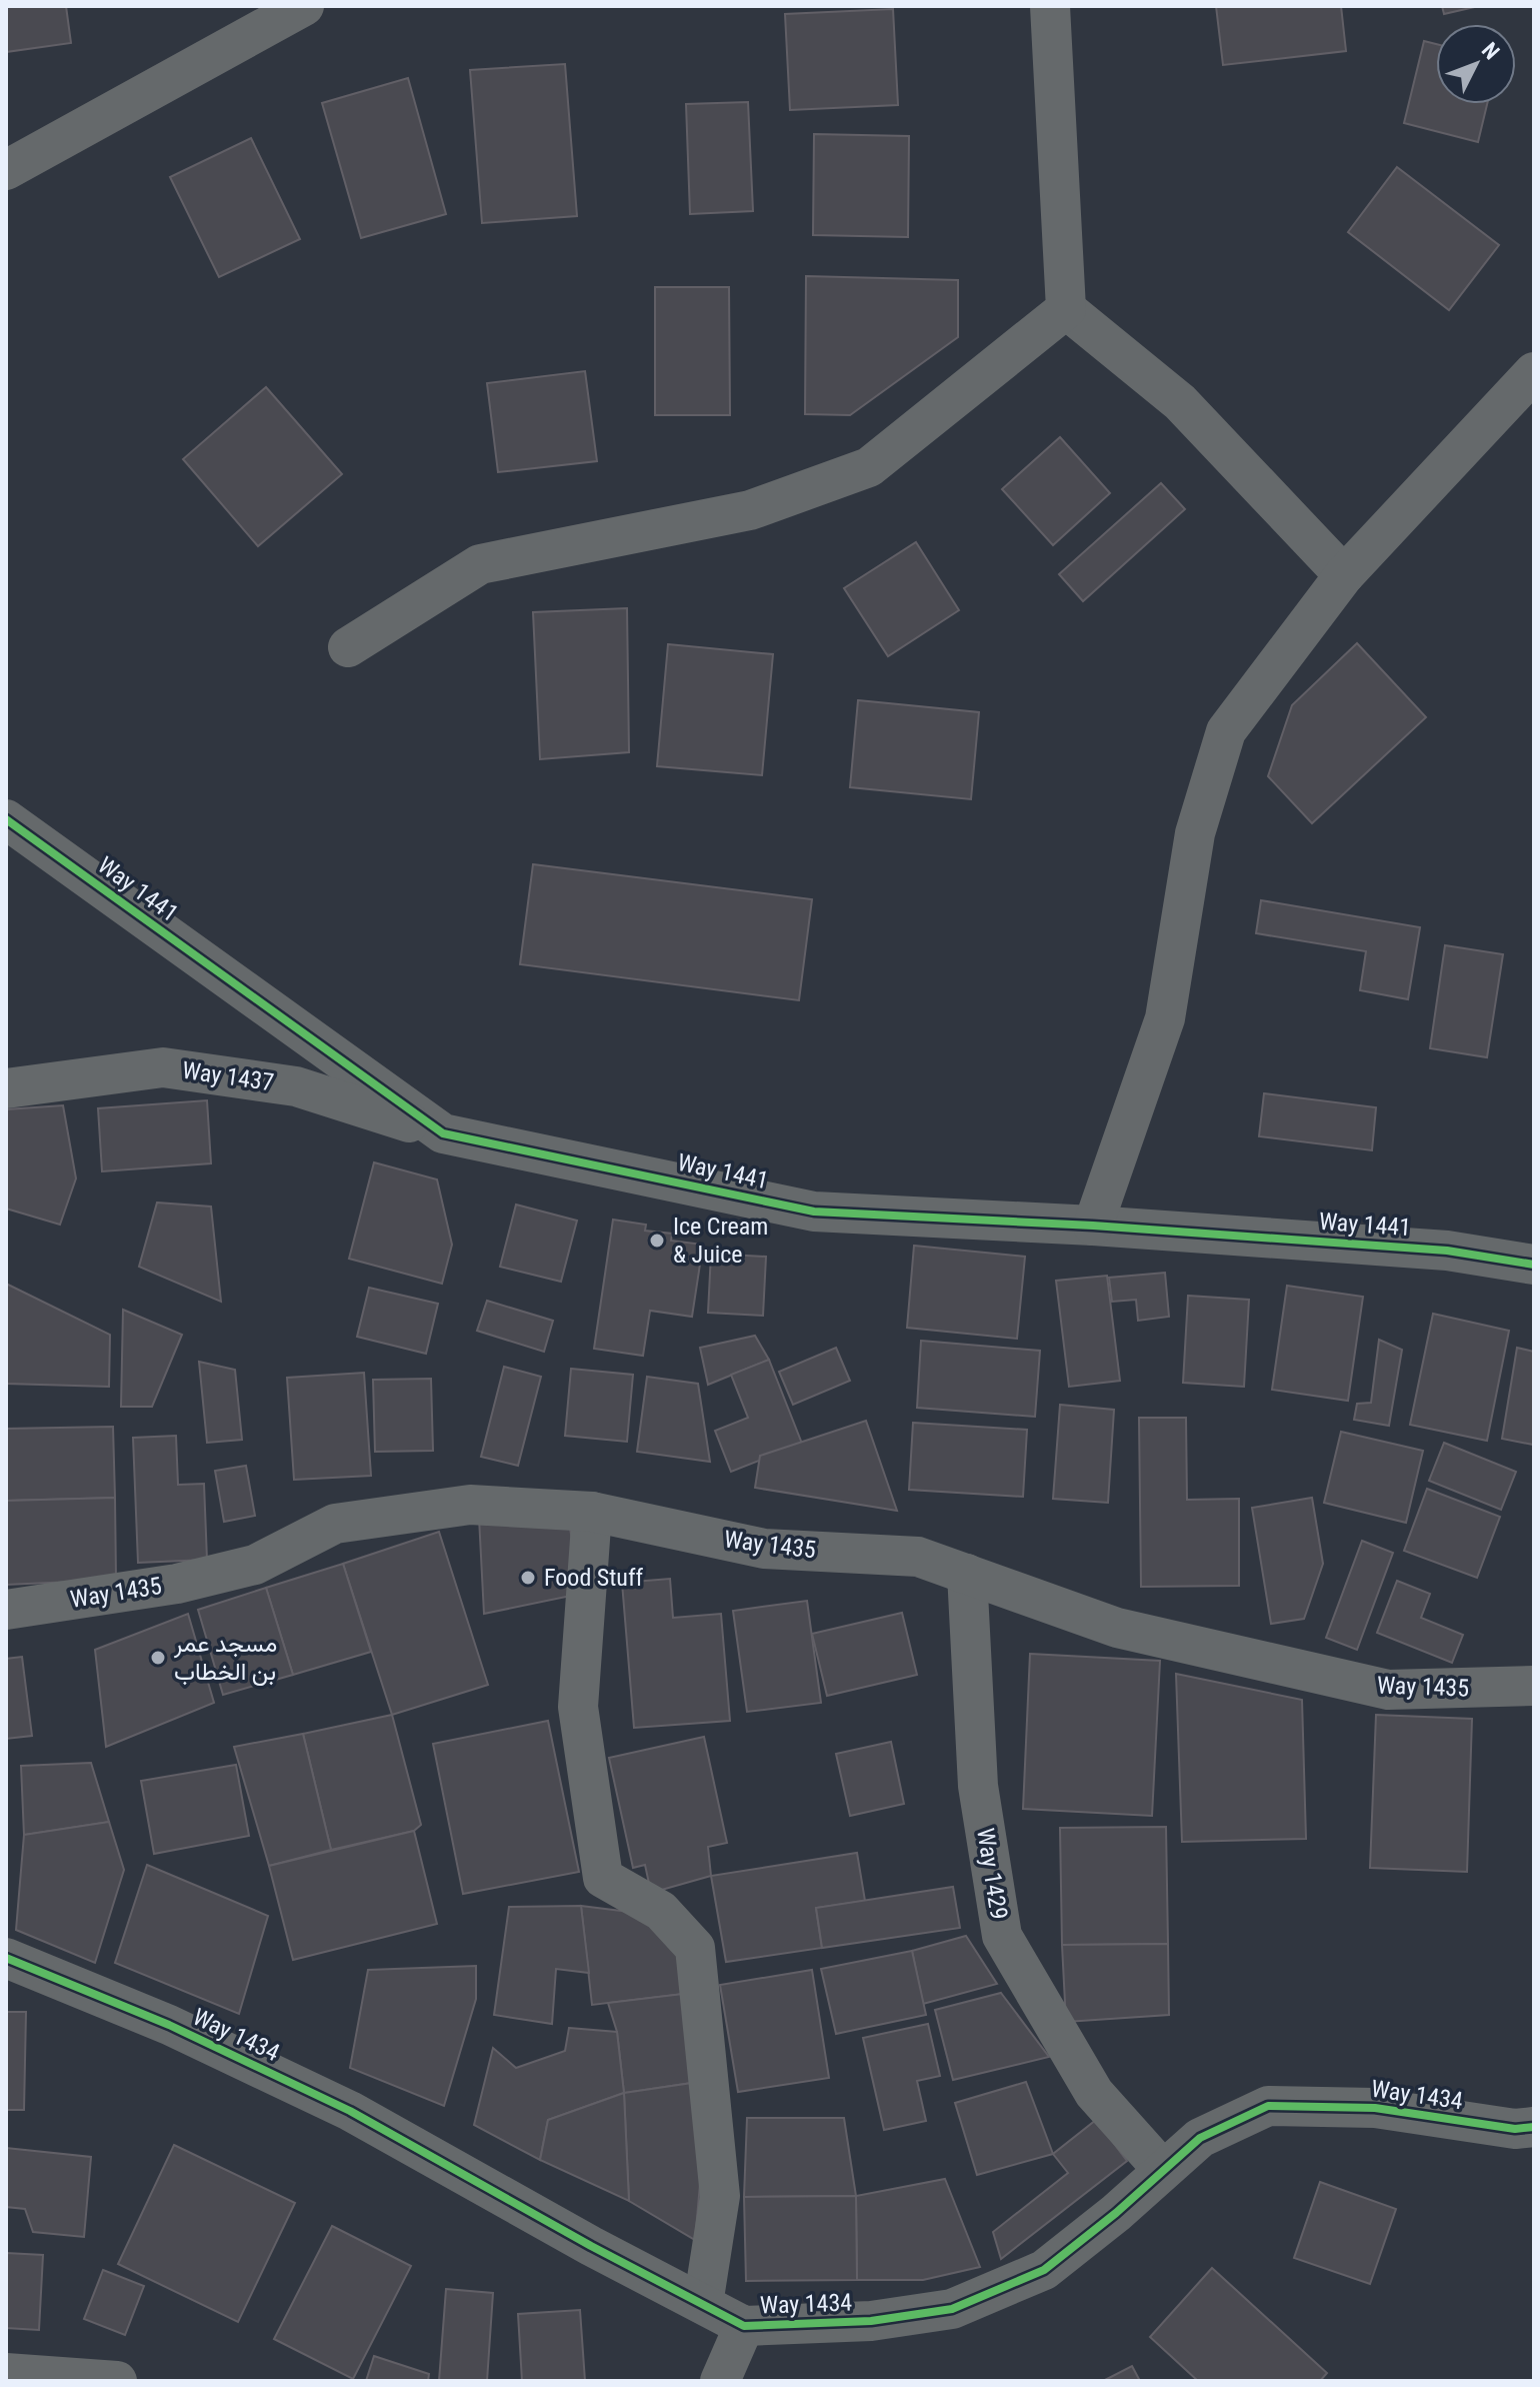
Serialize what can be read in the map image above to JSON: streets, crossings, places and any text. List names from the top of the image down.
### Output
{
  "streets": {
    "street": [
      "Way 1441",
      "Way 1437",
      "Way 1435",
      "Way 1429",
      "Way 1434"
    ]
  },
  "crossings": [
    ["Way 1441", "Way 1437"],
    ["Way 1435", "Way 1429"],
    ["Way 1429", "Way 1434"]
  ],
  "places": ["Ice Cream & Juice", "Food Stuff", "مسجد عمر بن الخطاب"],
  "north": "top right"
}
